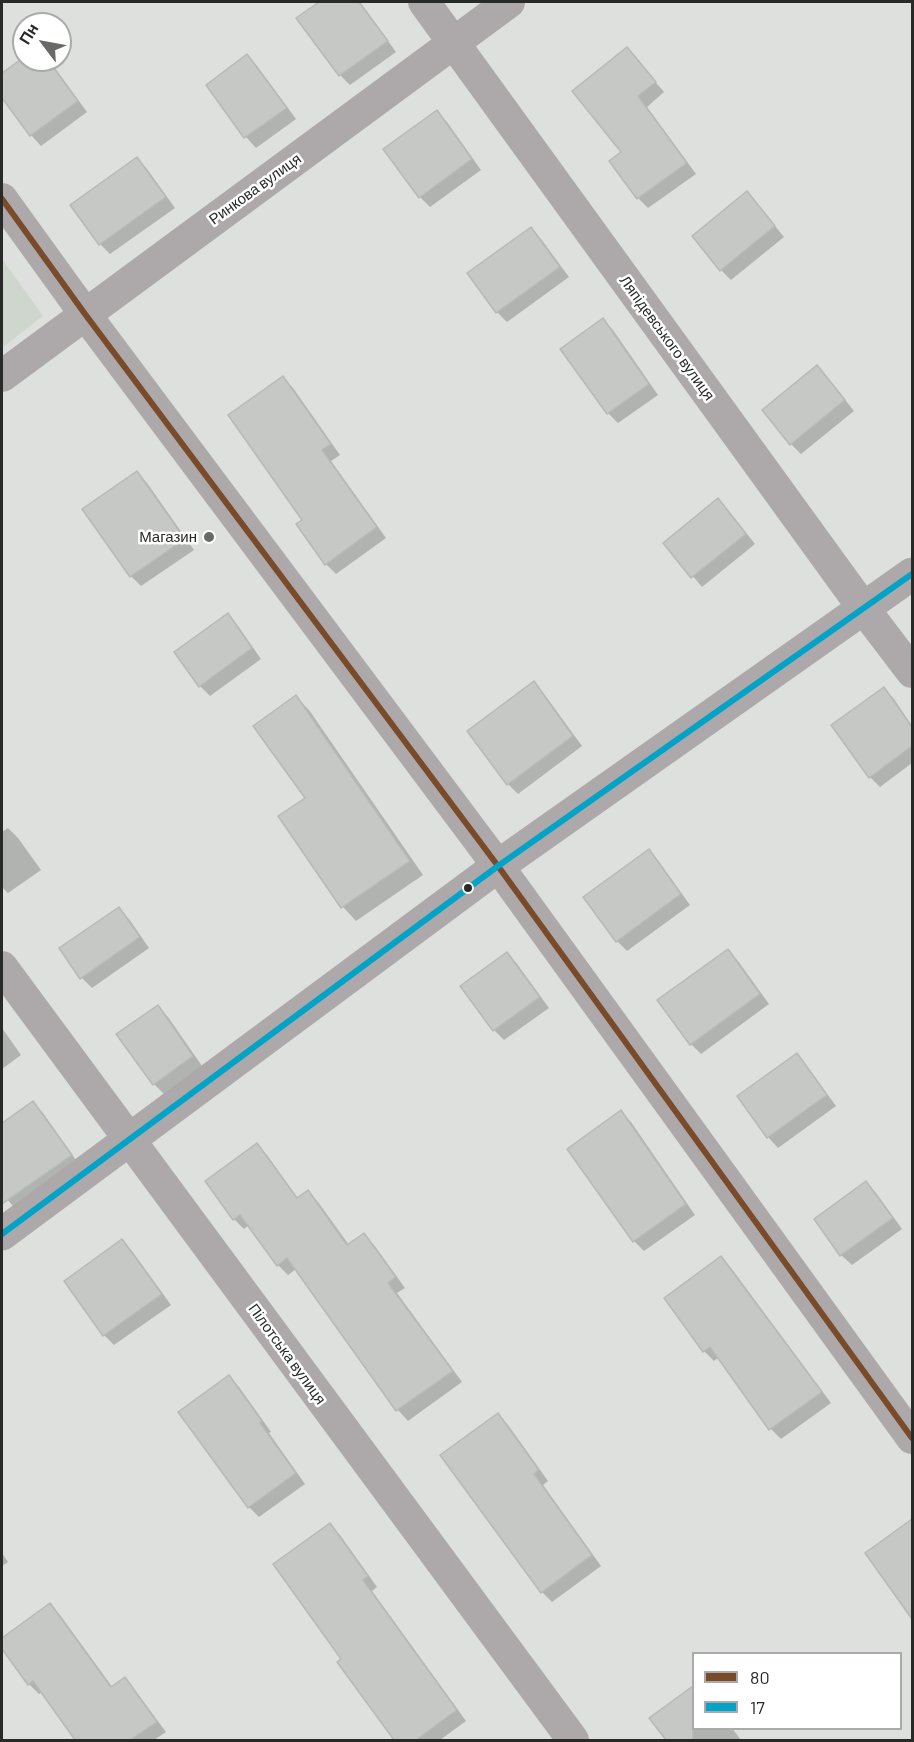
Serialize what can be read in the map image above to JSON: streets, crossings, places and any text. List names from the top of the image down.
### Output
{
  "streets": {
    "street": ["Ринкова вулиця", "Ляпідевського вулиця", "Пілотська вулиця"]
  },
  "crossings": [
    ["Ринкова вулиця", "Ляпідевського вулиця"]
  ],
  "places": ["Магазин"],
  "lines": ["transit line 80", "transit line 17"],
  "legend": ["80", "17"],
  "north": "top left"
}
